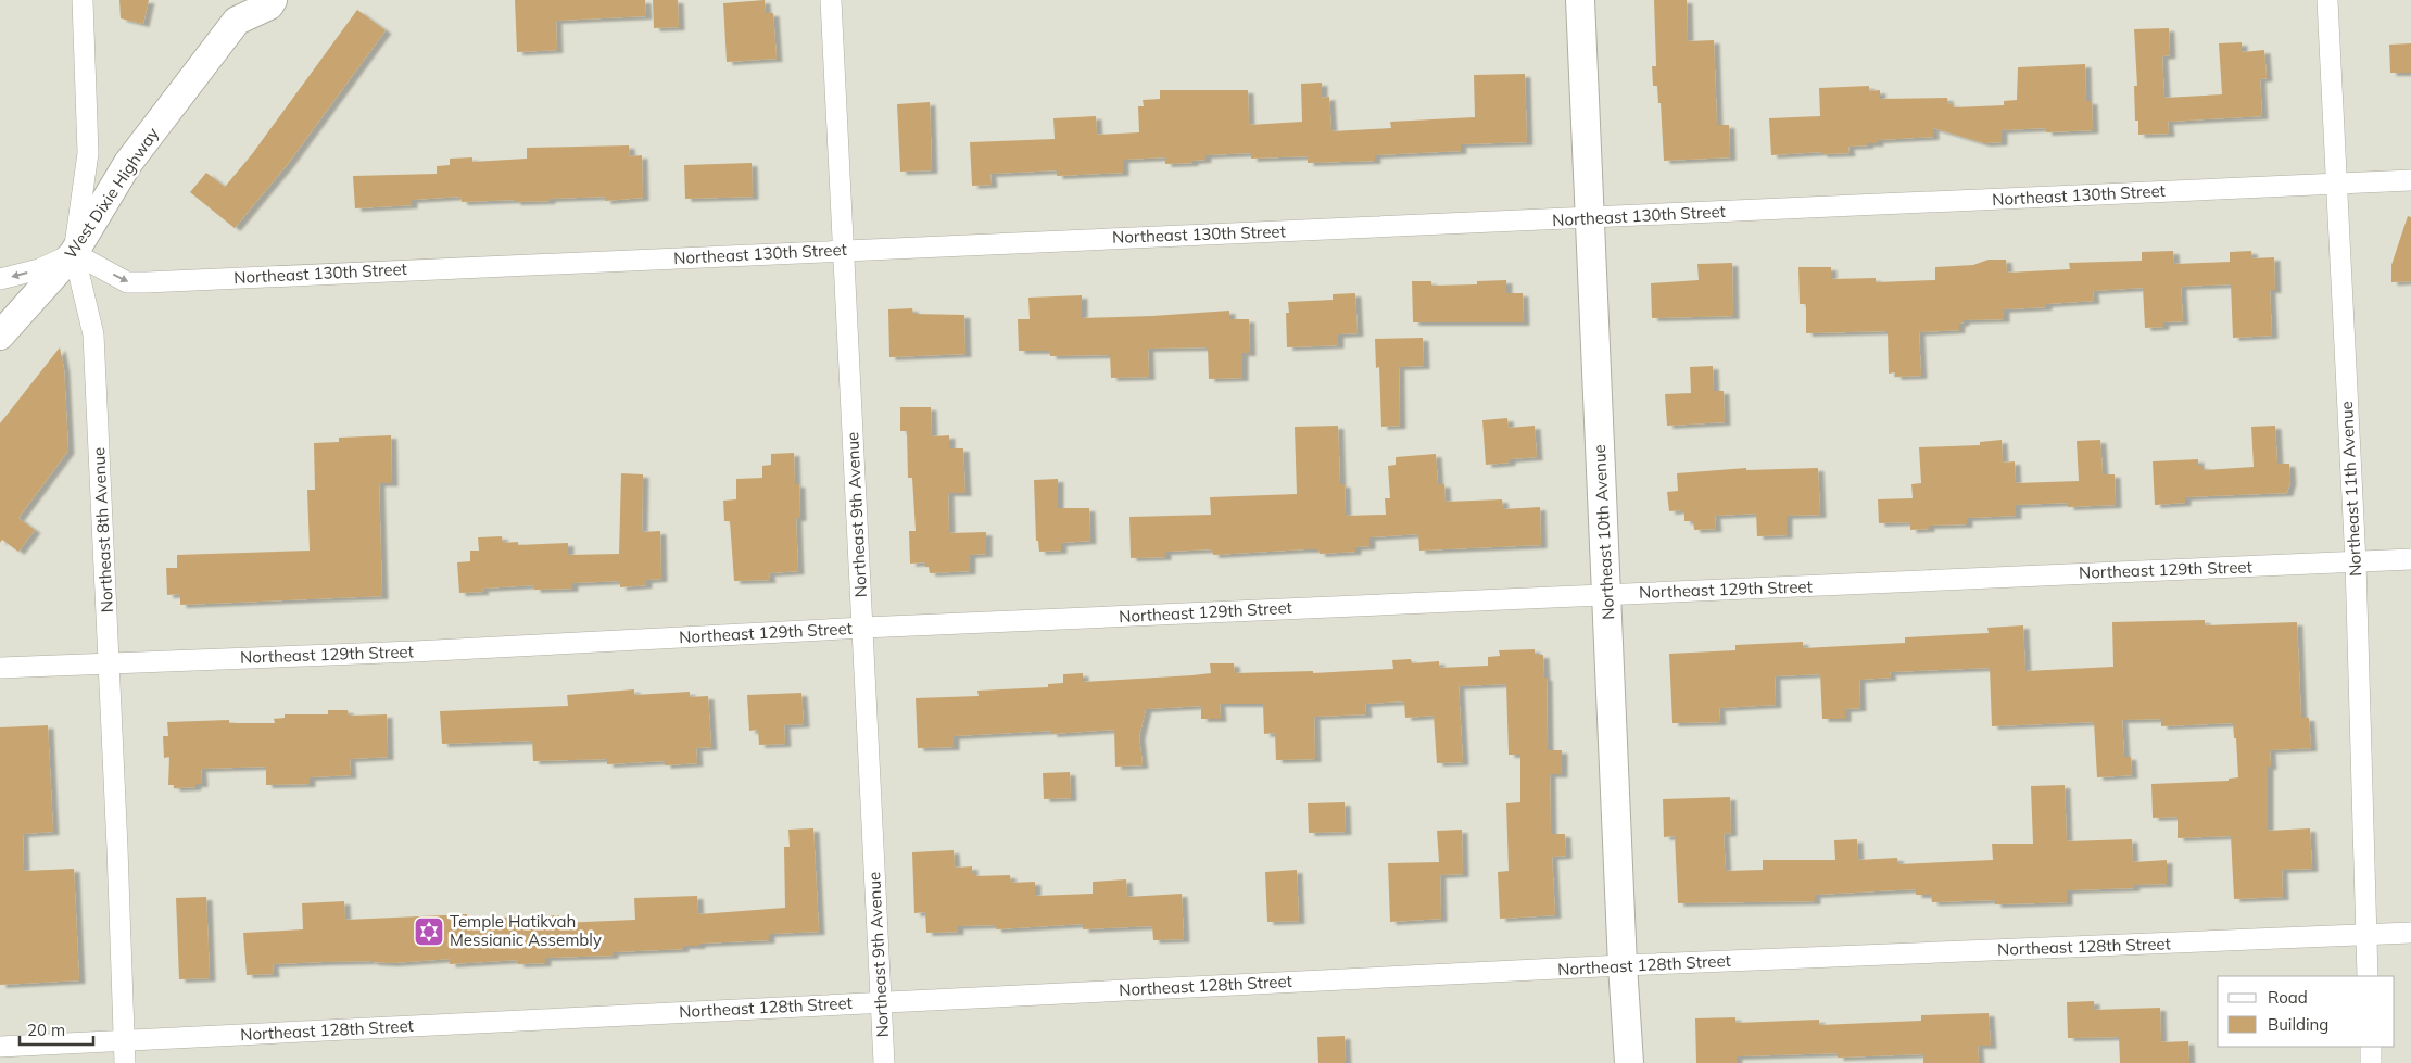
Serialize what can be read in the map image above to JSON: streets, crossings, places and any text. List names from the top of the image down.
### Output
{
  "streets": {
    "street": [
      "West Dixie Highway",
      "Northeast 130th Street",
      "Northeast 11th Avenue",
      "Northeast 9th Avenue",
      "Northeast 8th Avenue",
      "Northeast 10th Avenue",
      "Northeast 129th Street",
      "Northeast 128th Street"
    ]
  },
  "crossings": [
    ["West Dixie Highway", "Northeast 130th Street"],
    ["West Dixie Highway", "Northeast 8th Avenue"],
    ["Northeast 130th Street", "Northeast 11th Avenue"],
    ["Northeast 130th Street", "Northeast 9th Avenue"],
    ["Northeast 130th Street", "Northeast 8th Avenue"],
    ["Northeast 130th Street", "Northeast 10th Avenue"],
    ["Northeast 11th Avenue", "Northeast 129th Street"],
    ["Northeast 11th Avenue", "Northeast 128th Street"],
    ["Northeast 9th Avenue", "Northeast 129th Street"],
    ["Northeast 9th Avenue", "Northeast 128th Street"],
    ["Northeast 8th Avenue", "Northeast 129th Street"],
    ["Northeast 8th Avenue", "Northeast 128th Street"],
    ["Northeast 10th Avenue", "Northeast 129th Street"],
    ["Northeast 10th Avenue", "Northeast 128th Street"]
  ],
  "places": {
    "synagogue": ["Temple Hatikvah Messianic Assembly"]
  },
  "legend": ["Road", "Building"],
  "scale_bar": "20 m"
}
